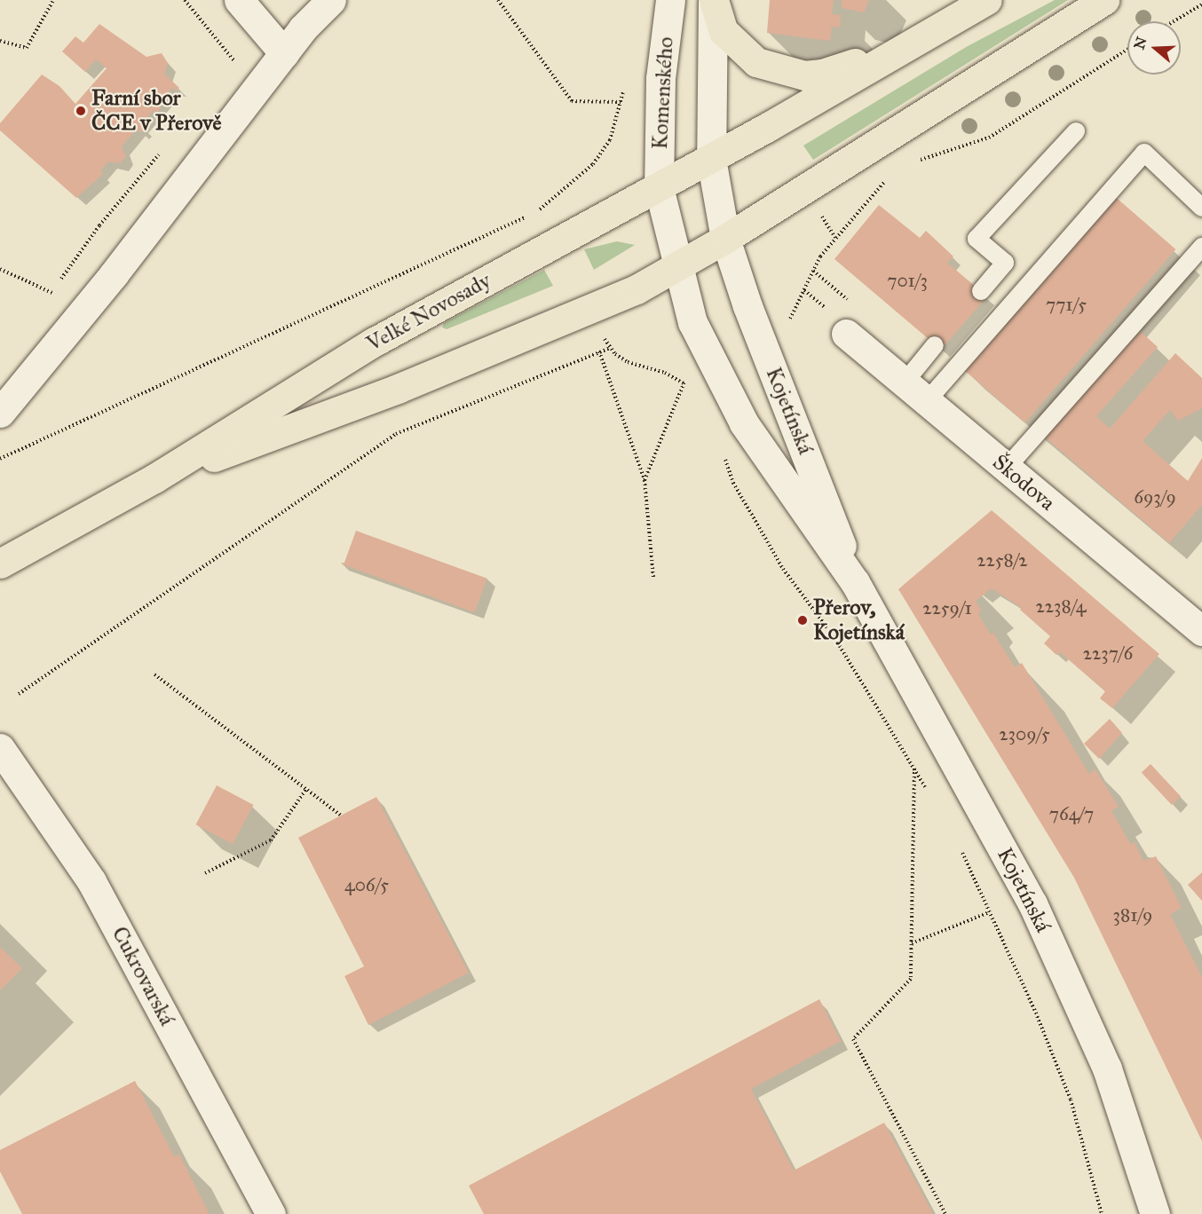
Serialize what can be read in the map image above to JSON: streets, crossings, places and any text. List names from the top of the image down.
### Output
{
  "streets": {
    "main road": [
      "Komenského",
      "Velké Novosady",
      "Kojetínská",
      "Škodova",
      "Cukrovarská"
    ]
  },
  "crossings": [
    ["Komenského", "Velké Novosady"],
    ["Komenského", "Kojetínská"],
    ["Velké Novosady", "Kojetínská"]
  ],
  "places": ["Farní sbor ČCE v Přerově", "Přerov, Kojetínská"],
  "house_numbers": [
    "701/3",
    "771/5",
    "693/9",
    "2258/2",
    "2238/4",
    "2259/1",
    "2237/6",
    "2309/5",
    "764/7",
    "406/5",
    "381/9"
  ],
  "north": "left"
}
